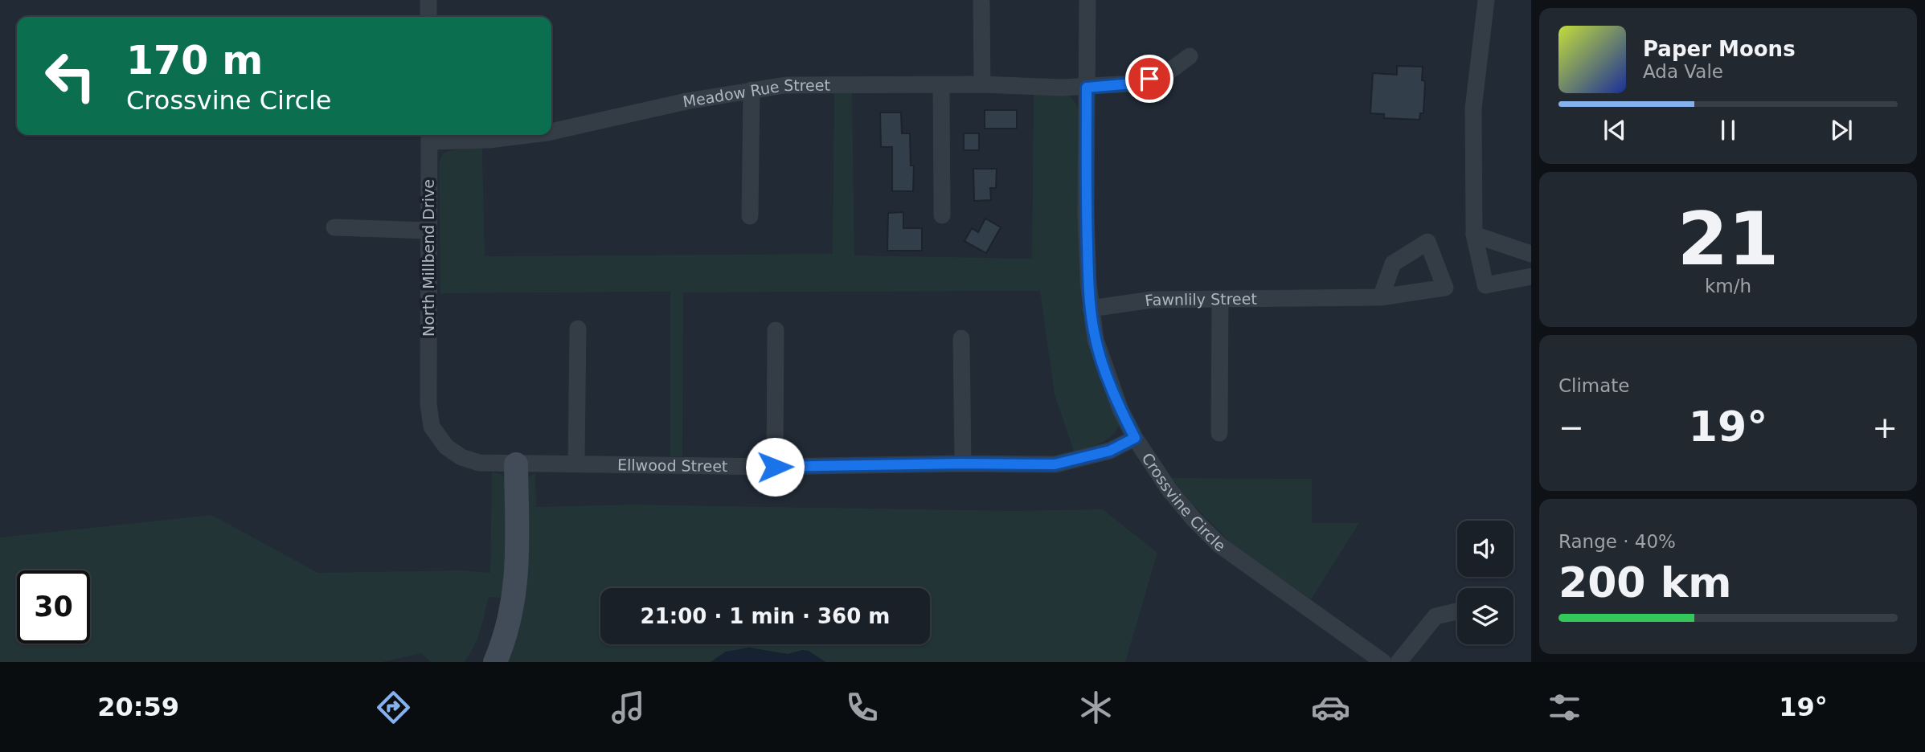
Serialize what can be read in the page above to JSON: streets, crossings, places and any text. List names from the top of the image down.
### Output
{
  "streets": {
    "street": [
      "Meadow Rue Street",
      "North Millbend Drive",
      "Fawnlily Street",
      "Ellwood Street",
      "Crossvine Circle"
    ]
  },
  "crossings": [
    ["Meadow Rue Street", "North Millbend Drive"],
    ["Meadow Rue Street", "Crossvine Circle"],
    ["North Millbend Drive", "Ellwood Street"],
    ["Fawnlily Street", "Crossvine Circle"],
    ["Ellwood Street", "Crossvine Circle"]
  ],
  "page": {
    "turn": ["170 m", "Crossvine Circle"],
    "song": ["Paper Moons", "Ada Vale"],
    "tile": [
      ["21", "km/h"],
      "Climate",
      ["Range · 40%", "200 km"]
    ],
    "heat": ["−", "19°", "+"],
    "limit": "30",
    "trip": "21:00 · 1 min · 360 m",
    "tabs": ["20:59", "19°"]
  }
}
